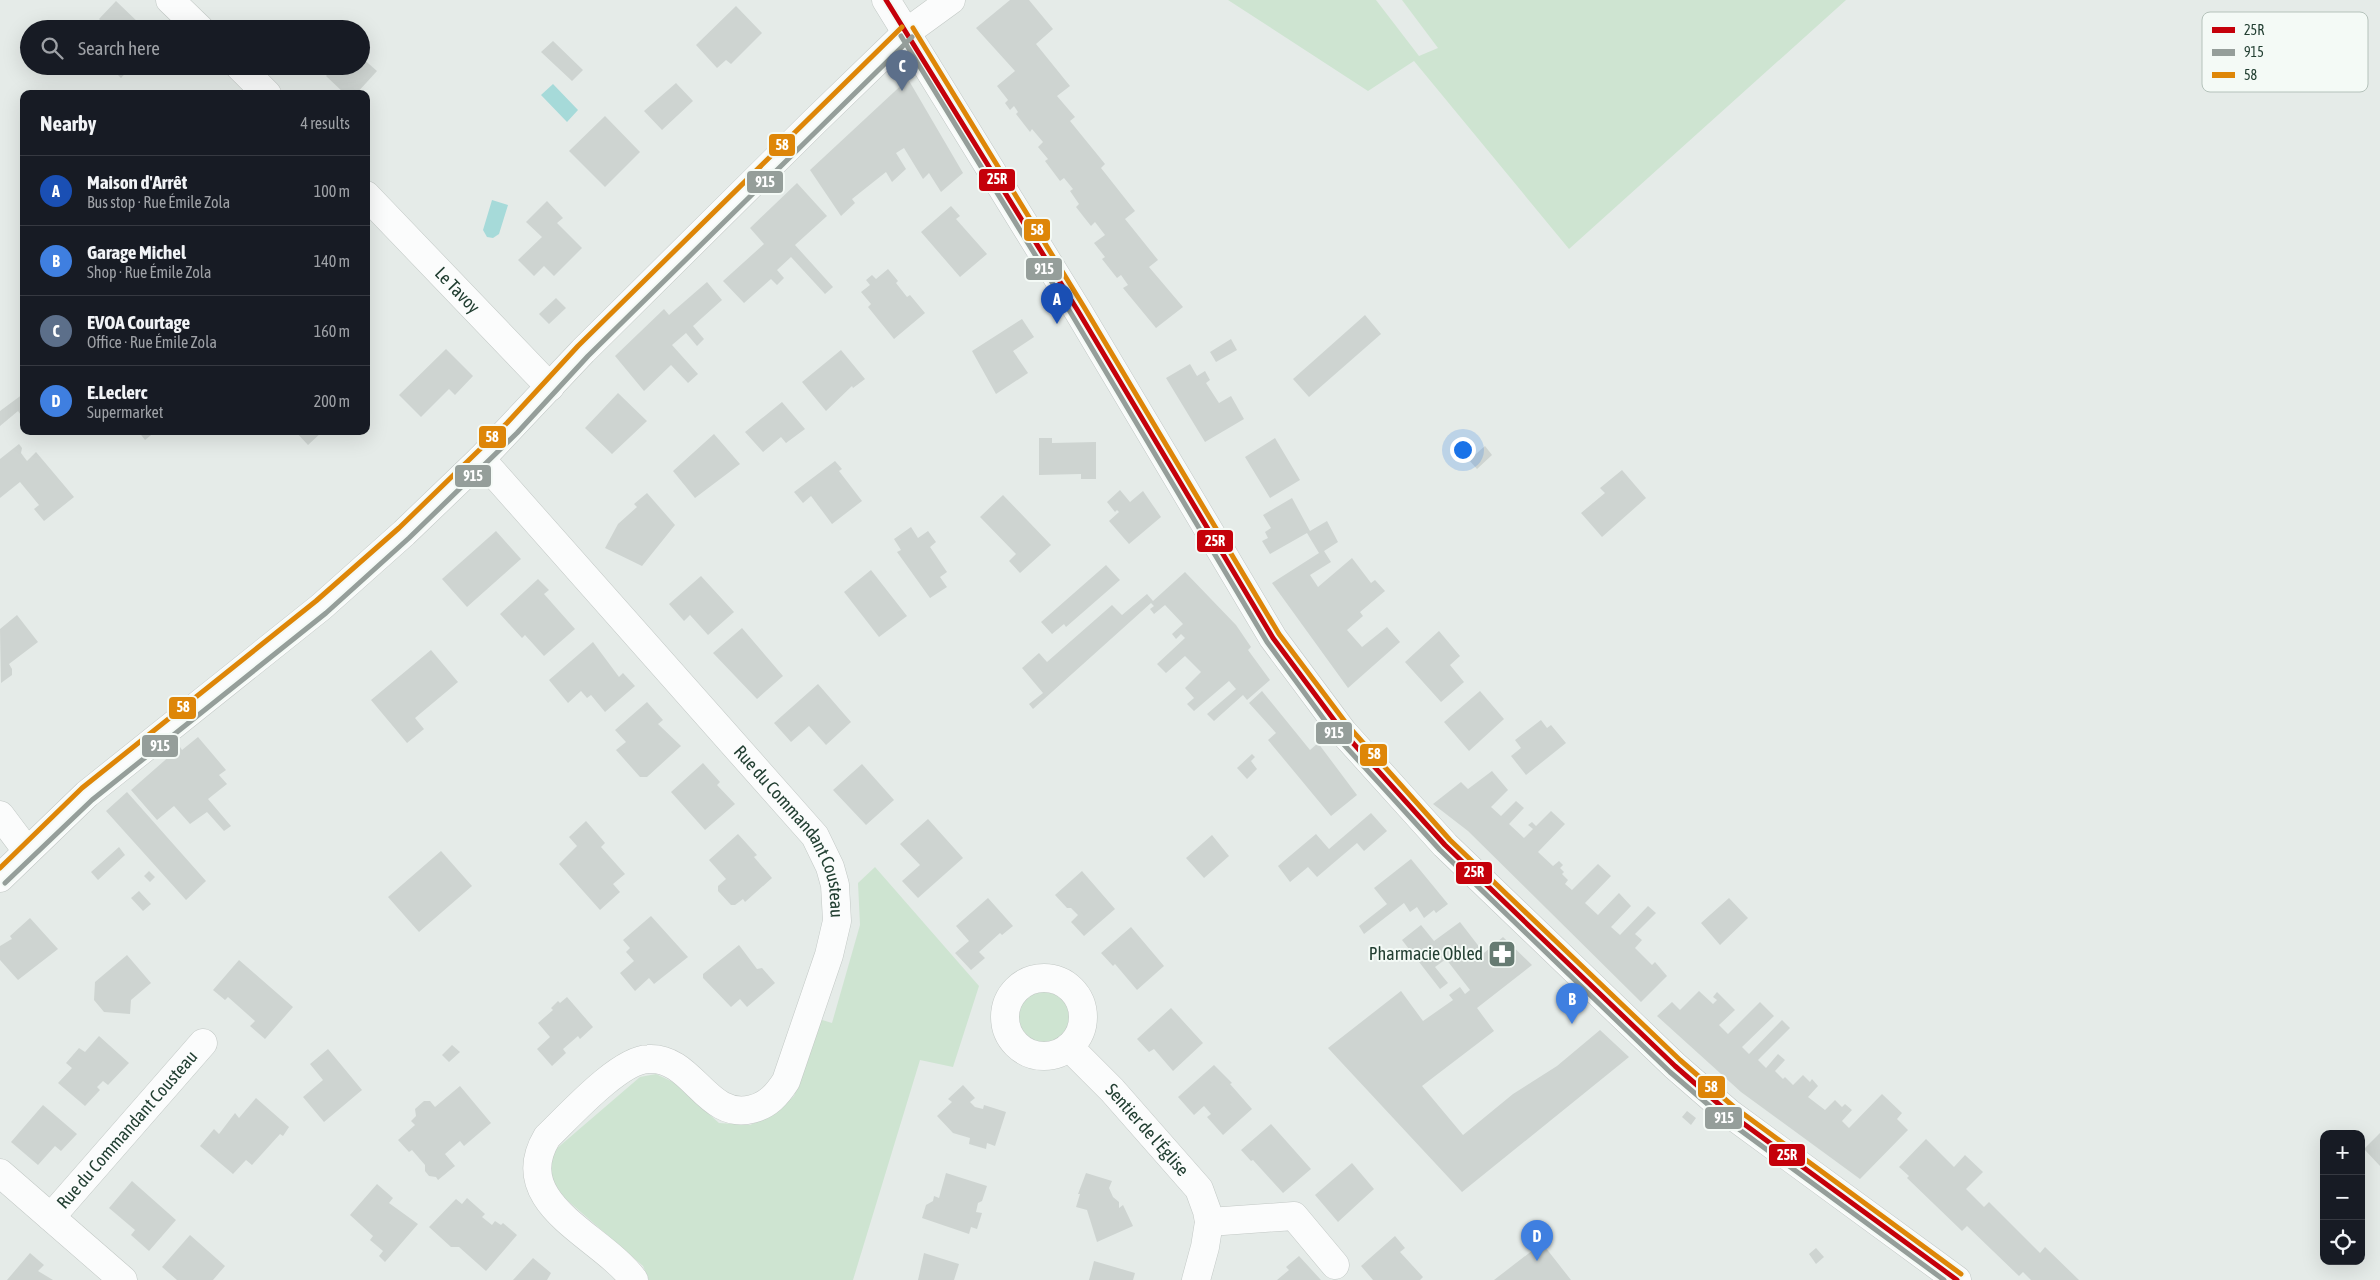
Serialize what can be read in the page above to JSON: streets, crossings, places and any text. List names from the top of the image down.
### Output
{
  "streets": {
    "street": ["Le Tavoy", "Rue du Commandant Cousteau", "Sentier de l'Église"]
  },
  "places": {
    "pharmacy": ["Pharmacie Obled"]
  },
  "lines": ["transit line 25R", "transit line 58", "transit line 915"],
  "legend": ["25R", "915", "58"],
  "page": {
    "search": "Search here",
    "pins": [
      "C",
      "A",
      "B",
      "D"
    ],
    "heading": ["Nearby", "4 results"],
    "list": [
      {
        "mark": "A",
        "name": "Maison d'Arrêt",
        "note": "Bus stop · Rue Émile Zola",
        "value": "100 m"
      },
      {
        "mark": "B",
        "name": "Garage Michel",
        "note": "Shop · Rue Émile Zola",
        "value": "140 m"
      },
      {
        "mark": "C",
        "name": "EVOA Courtage",
        "note": "Office · Rue Émile Zola",
        "value": "160 m"
      },
      {
        "mark": "D",
        "name": "E.Leclerc",
        "note": "Supermarket",
        "value": "200 m"
      }
    ],
    "map_buttons": ["+", "−"]
  }
}
